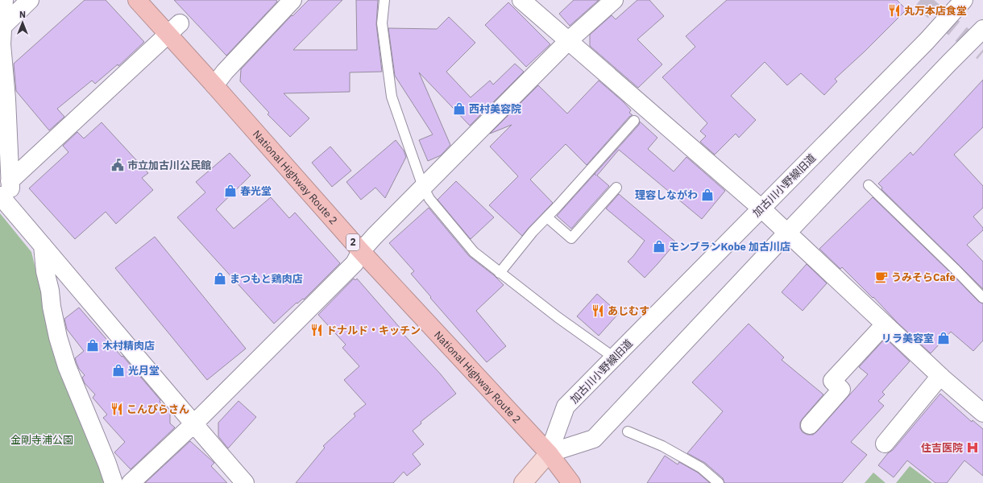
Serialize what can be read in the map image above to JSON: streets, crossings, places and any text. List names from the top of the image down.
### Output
{
  "streets": {
    "highway": ["National Highway Route 2", "2"],
    "street": ["加古川小野線旧道"]
  },
  "crossings": [
    ["National Highway Route 2", "加古川小野線旧道"]
  ],
  "parks": ["金剛寺浦公園"],
  "places": {
    "restaurant": [
      "丸万本店食堂",
      "あじむす",
      "ドナルド・キッチン",
      "こんぴらさん"
    ],
    "shop": [
      "西村美容院",
      "春光堂",
      "理容しながわ",
      "モンブランKobe 加古川店",
      "まつもと鶏肉店",
      "リラ美容室",
      "木村精肉店",
      "光月堂"
    ],
    "public building": ["市立加古川公民館"],
    "cafe": ["うみそらCafe"],
    "hospital": ["住吉医院"]
  },
  "north": "top"
}
